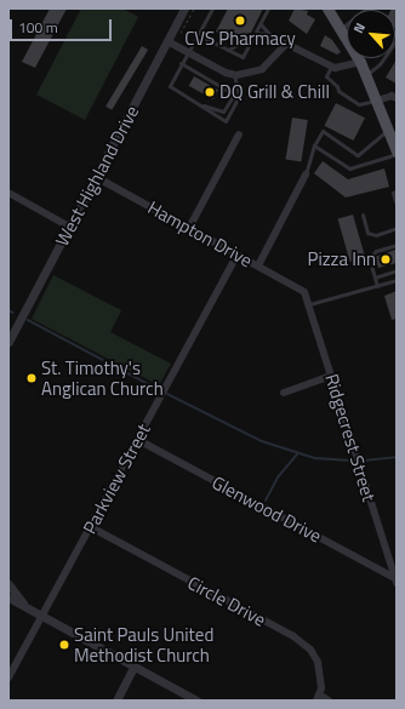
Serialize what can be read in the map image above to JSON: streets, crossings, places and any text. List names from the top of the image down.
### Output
{
  "streets": {
    "street": [
      "West Highland Drive",
      "Hampton Drive",
      "Ridgecrest Street",
      "Parkview Street",
      "Glenwood Drive",
      "Circle Drive"
    ]
  },
  "crossings": [
    ["West Highland Drive", "Hampton Drive"],
    ["Hampton Drive", "Ridgecrest Street"],
    ["Hampton Drive", "Parkview Street"],
    ["Ridgecrest Street", "Glenwood Drive"],
    ["Parkview Street", "Glenwood Drive"],
    ["Parkview Street", "Circle Drive"]
  ],
  "places": [
    "CVS Pharmacy",
    "DQ Grill & Chill",
    "Pizza Inn",
    "St. Timothy's Anglican Church",
    "Saint Pauls United Methodist Church"
  ],
  "scale_bar": "100 m",
  "north": "top left"
}
